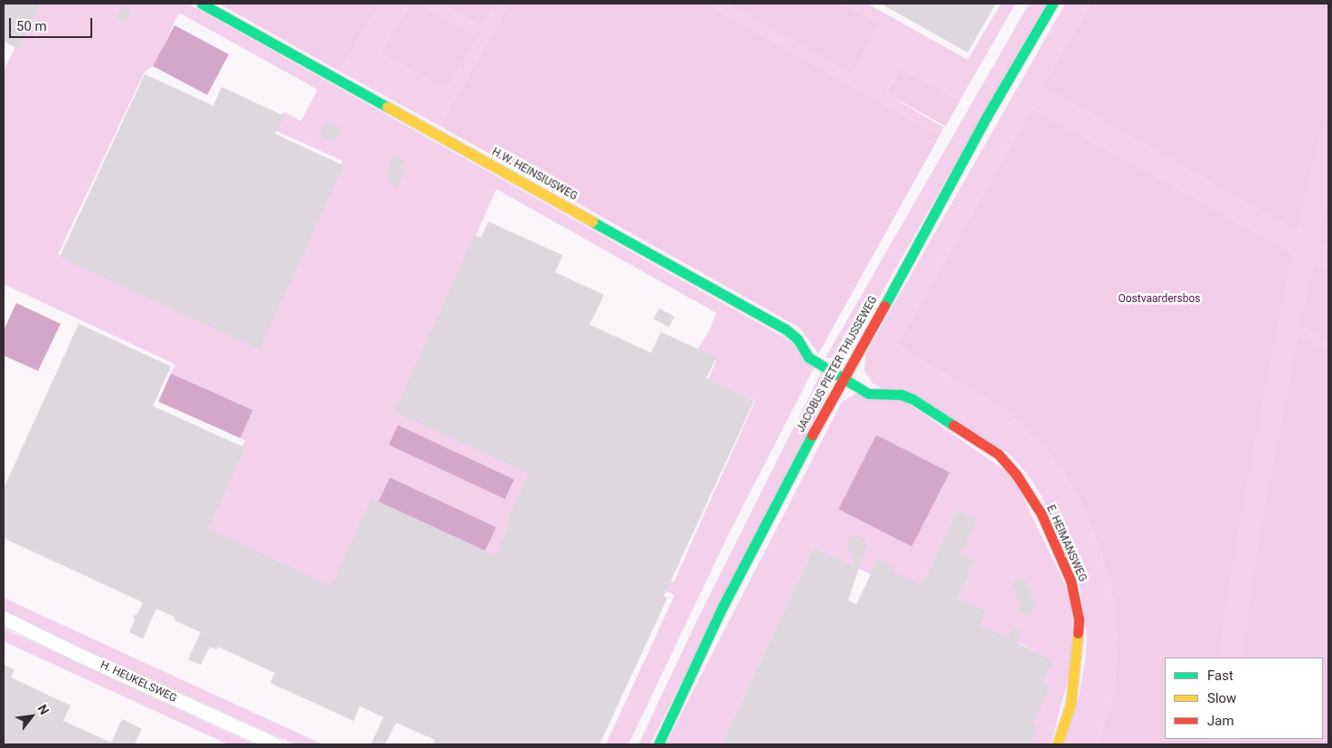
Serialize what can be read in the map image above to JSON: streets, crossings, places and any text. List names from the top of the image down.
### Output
{
  "streets": {
    "street": [
      "H.W. HEINSIUSWEG",
      "JACOBUS PIETER THIJSSEWEG",
      "E. HEIMANSWEG",
      "H. HEUKELSWEG"
    ]
  },
  "crossings": [
    ["H.W. HEINSIUSWEG", "JACOBUS PIETER THIJSSEWEG"],
    ["H.W. HEINSIUSWEG", "E. HEIMANSWEG"],
    ["JACOBUS PIETER THIJSSEWEG", "E. HEIMANSWEG"]
  ],
  "parks": ["Oostvaardersbos"],
  "legend": ["Fast", "Slow", "Jam"],
  "scale_bar": "50 m",
  "north": "top right"
}
